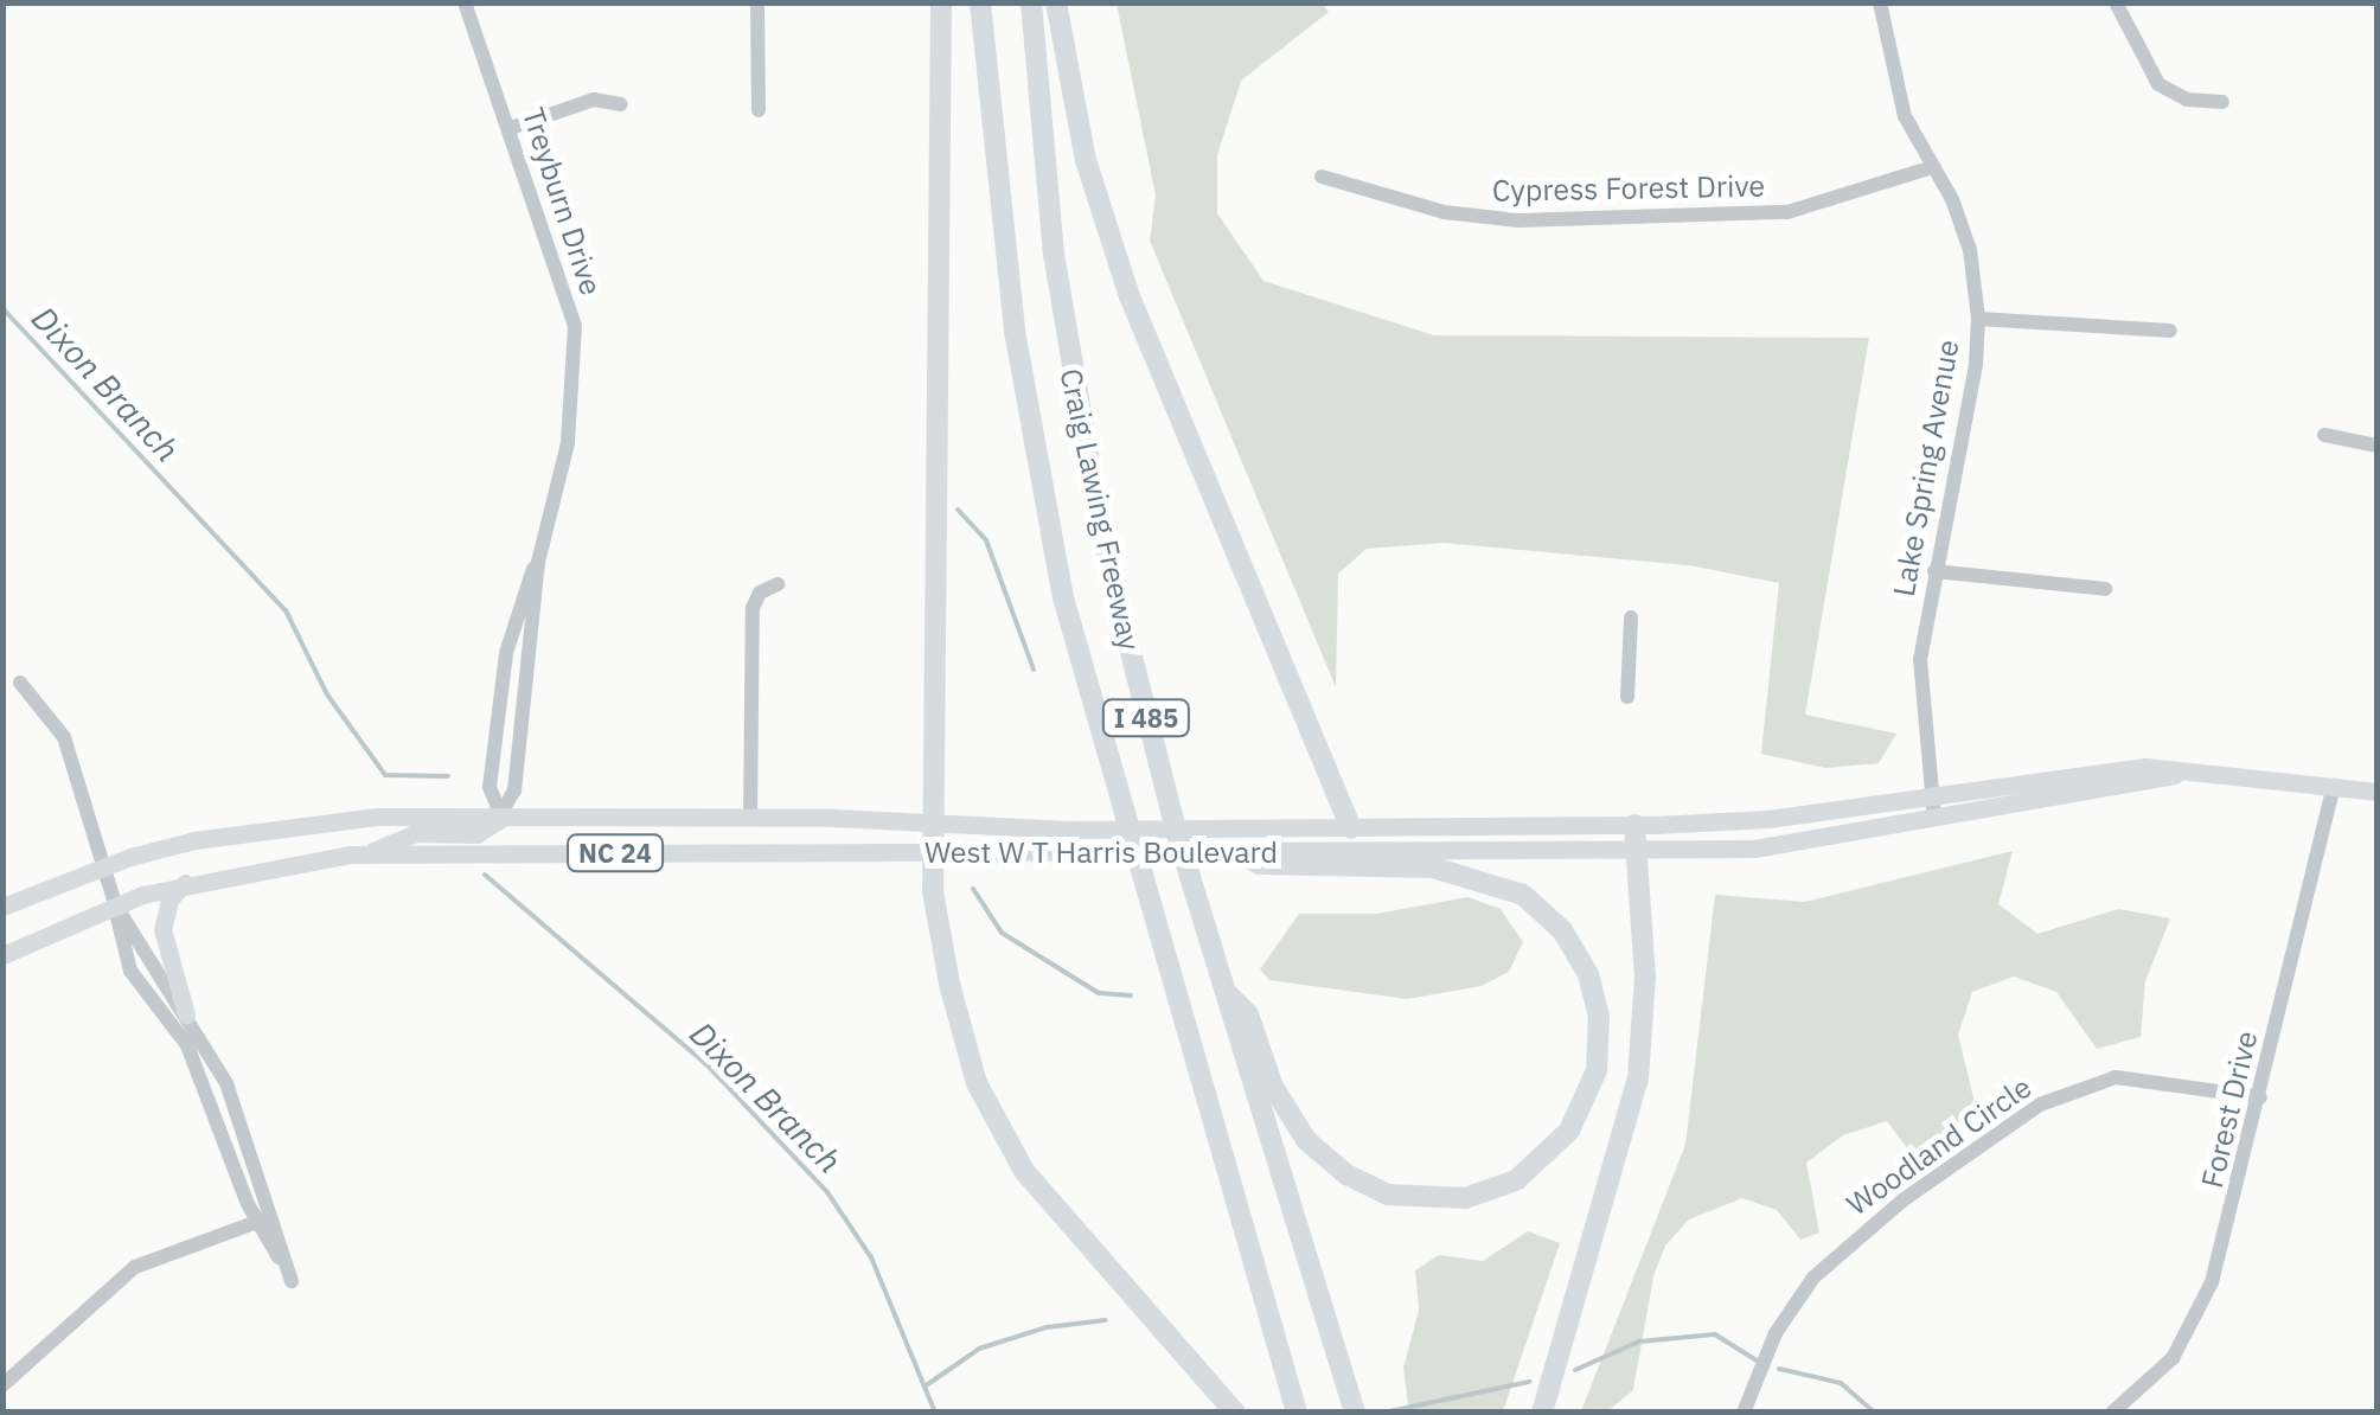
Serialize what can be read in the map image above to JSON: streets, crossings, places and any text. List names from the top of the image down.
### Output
{
  "streets": {
    "highway": ["Craig Lawing Freeway", "I 485"],
    "main road": ["West W T Harris Boulevard", "NC 24"],
    "street": [
      "Cypress Forest Drive",
      "Treyburn Drive",
      "Lake Spring Avenue",
      "Forest Drive",
      "Woodland Circle"
    ]
  },
  "crossings": [
    ["Cypress Forest Drive", "Lake Spring Avenue"],
    ["Treyburn Drive", "West W T Harris Boulevard"],
    ["Lake Spring Avenue", "West W T Harris Boulevard"],
    ["West W T Harris Boulevard", "Forest Drive"],
    ["Forest Drive", "Woodland Circle"]
  ],
  "water": ["Dixon Branch"]
}
